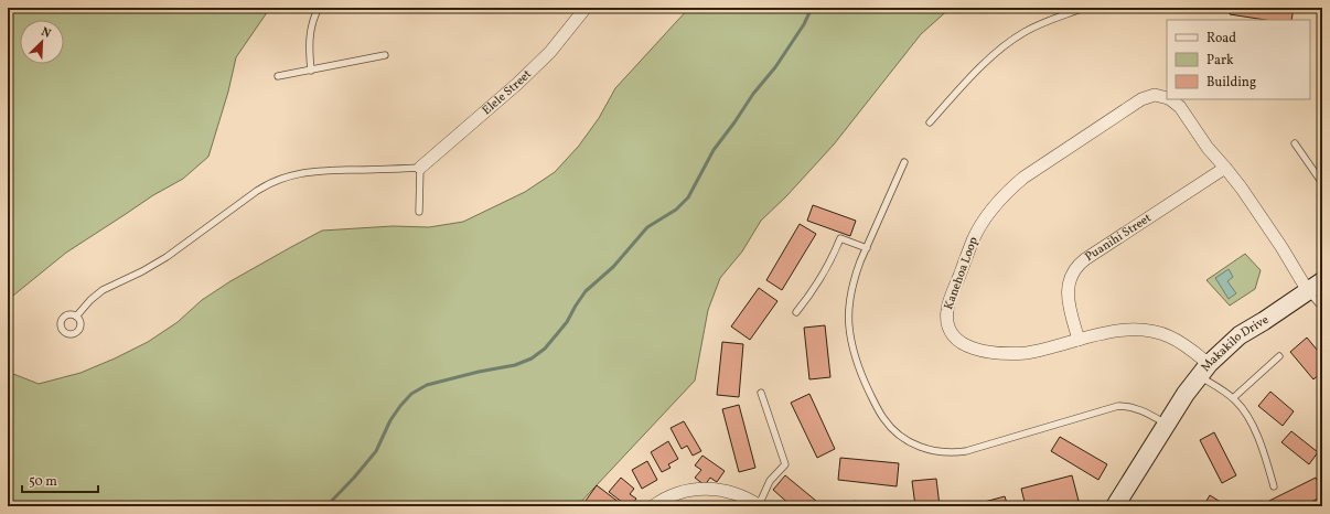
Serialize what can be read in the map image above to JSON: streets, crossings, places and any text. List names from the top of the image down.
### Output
{
  "streets": {
    "main road": ["Makakilo Drive"],
    "street": ["Elele Street", "Puanihi Street", "Kanehoa Loop"]
  },
  "crossings": [
    ["Puanihi Street", "Kanehoa Loop"],
    ["Kanehoa Loop", "Makakilo Drive"]
  ],
  "legend": ["Road", "Park", "Building"],
  "scale_bar": "50 m",
  "north": "top right"
}
